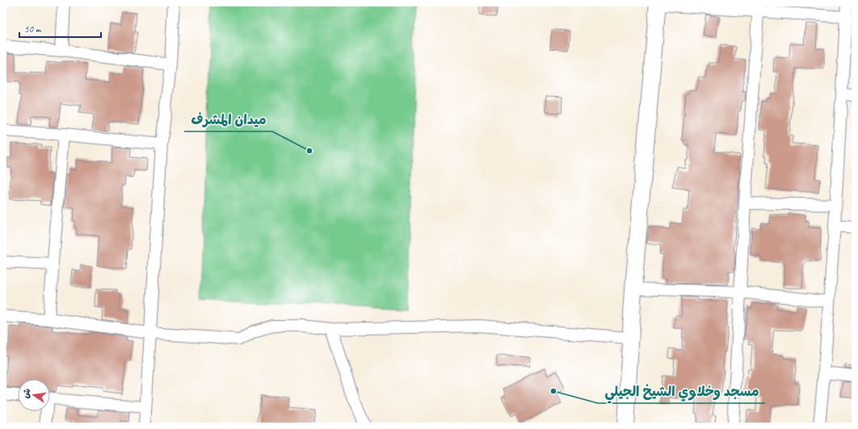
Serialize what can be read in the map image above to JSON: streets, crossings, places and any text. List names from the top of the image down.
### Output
{
  "places": ["ميدان المشرف", "مسجد وخلاوي الشيخ الجيلي"],
  "scale_bar": "50 m",
  "north": "left"
}
